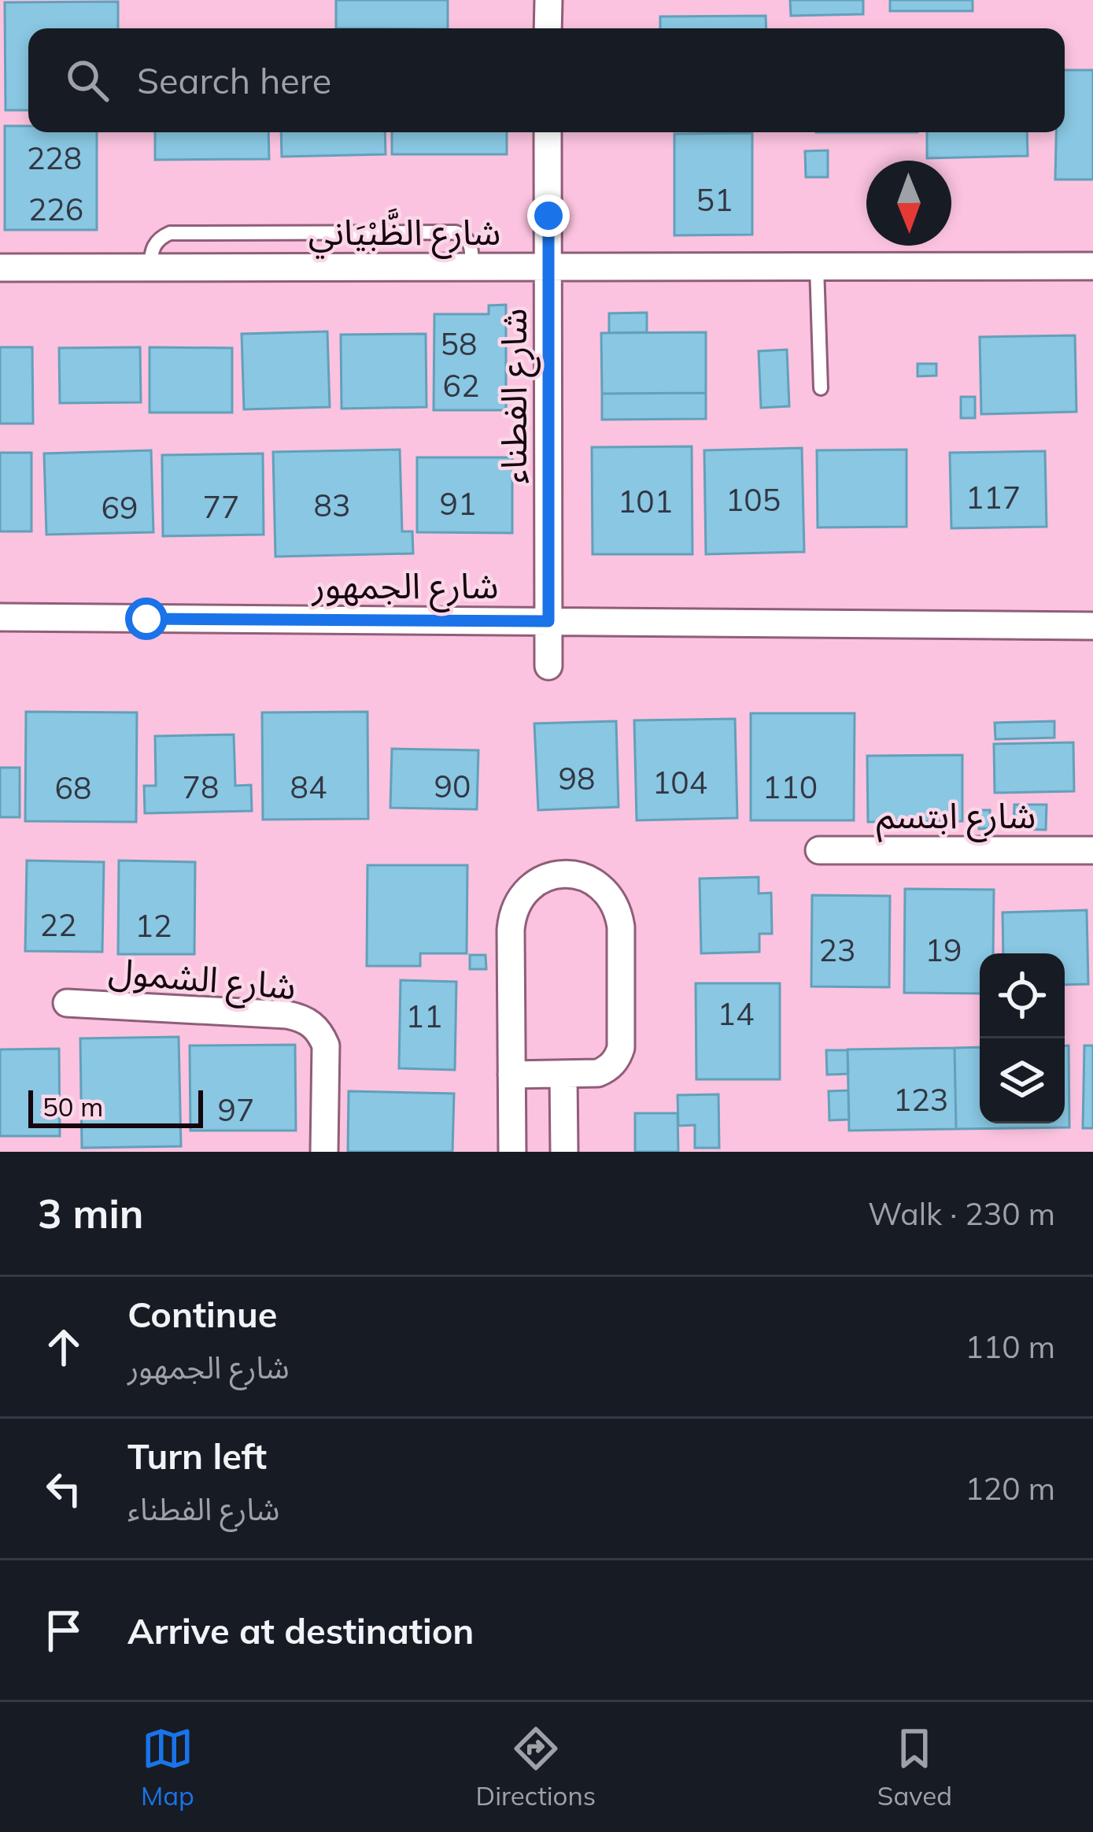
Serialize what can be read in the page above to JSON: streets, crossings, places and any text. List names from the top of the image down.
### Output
{
  "streets": {
    "street": [
      "شارع الظَّبْيَاني",
      "شارع الفطناء",
      "شارع الجمهور",
      "شارع ابتسم",
      "شارع الشمول"
    ]
  },
  "crossings": [
    ["شارع الظَّبْيَاني", "شارع الفطناء"],
    ["شارع الفطناء", "شارع الجمهور"]
  ],
  "house_numbers": [
    "228",
    "51",
    "226",
    "58",
    "62",
    "117",
    "105",
    "101",
    "91",
    "83",
    "77",
    "69",
    "98",
    "104",
    "90",
    "78",
    "84",
    "110",
    "68",
    "22",
    "12",
    "23",
    "19",
    "14",
    "11",
    "123",
    "97"
  ],
  "scale_bar": "50 m",
  "north": "bottom",
  "page": {
    "search": "Search here",
    "scale": "50 m",
    "heading": ["3 min", "Walk · 230 m"],
    "list": [
      ["Continue", "شارع الجمهور", "110 m"],
      ["Turn left", "شارع الفطناء", "120 m"],
      "Arrive at destination"
    ],
    "nav": ["Map", "Directions", "Saved"]
  }
}
